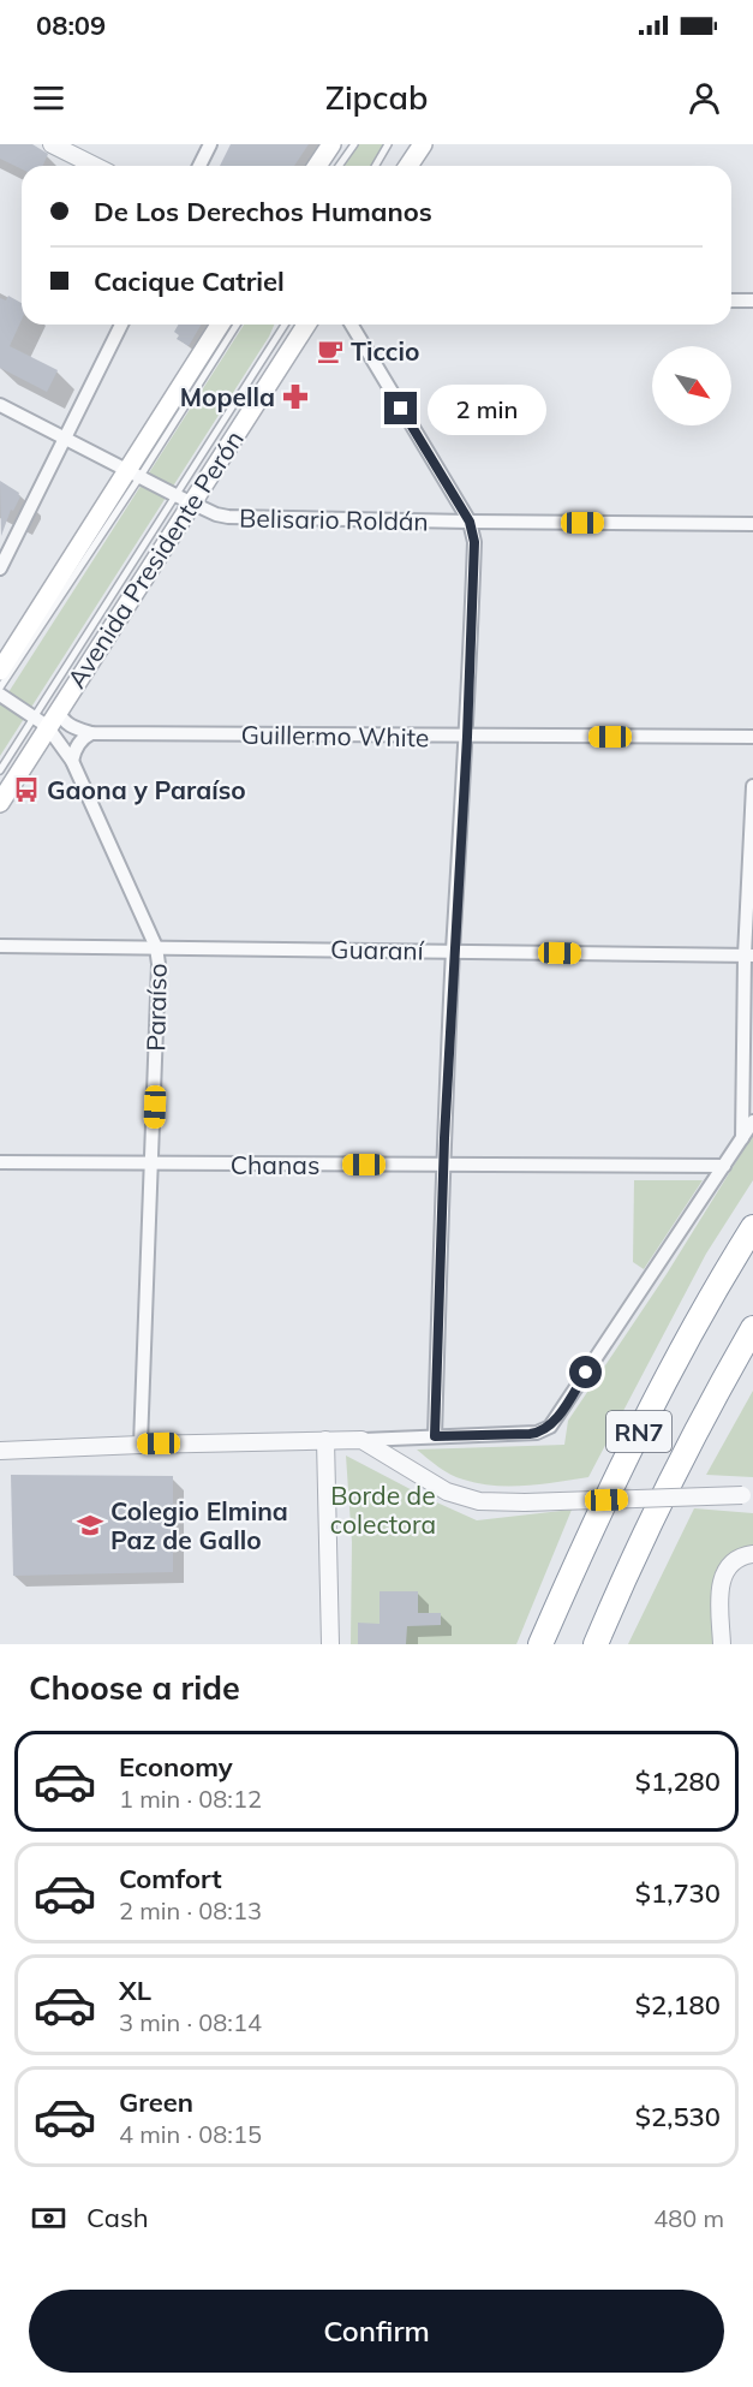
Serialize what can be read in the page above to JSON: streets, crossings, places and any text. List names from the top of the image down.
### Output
{
  "streets": {
    "highway": ["RN7"],
    "main road": ["Avenida Presidente Perón"],
    "street": [
      "Belisario Roldán",
      "Guillermo White",
      "Guaraní",
      "Paraíso",
      "Chanas"
    ]
  },
  "crossings": [
    ["Belisario Roldán", "Avenida Presidente Perón"],
    ["Avenida Presidente Perón", "Guillermo White"],
    ["Avenida Presidente Perón", "Paraíso"],
    ["Guaraní", "Paraíso"],
    ["Paraíso", "Chanas"]
  ],
  "parks": ["Borde de colectora"],
  "places": {
    "cafe": ["Ticcio"],
    "pharmacy": ["Mopella"],
    "bus stop": ["Gaona y Paraíso"],
    "school or university": ["Colegio Elmina Paz de Gallo"]
  },
  "north": "bottom right",
  "page": {
    "status": "08:09",
    "header": "Zipcab",
    "banner": ["De Los Derechos Humanos", "Cacique Catriel"],
    "bubble": "2 min",
    "heading": "Choose a ride",
    "list": [
      {
        "name": "Economy",
        "note": "1 min · 08:12",
        "value": "$1,280"
      },
      {
        "name": "Comfort",
        "note": "2 min · 08:13",
        "value": "$1,730"
      },
      {
        "name": "XL",
        "note": "3 min · 08:14",
        "value": "$2,180"
      },
      {
        "name": "Green",
        "note": "4 min · 08:15",
        "value": "$2,530"
      }
    ],
    "pay": ["Cash", "480 m"],
    "buttons": "Confirm"
  }
}
